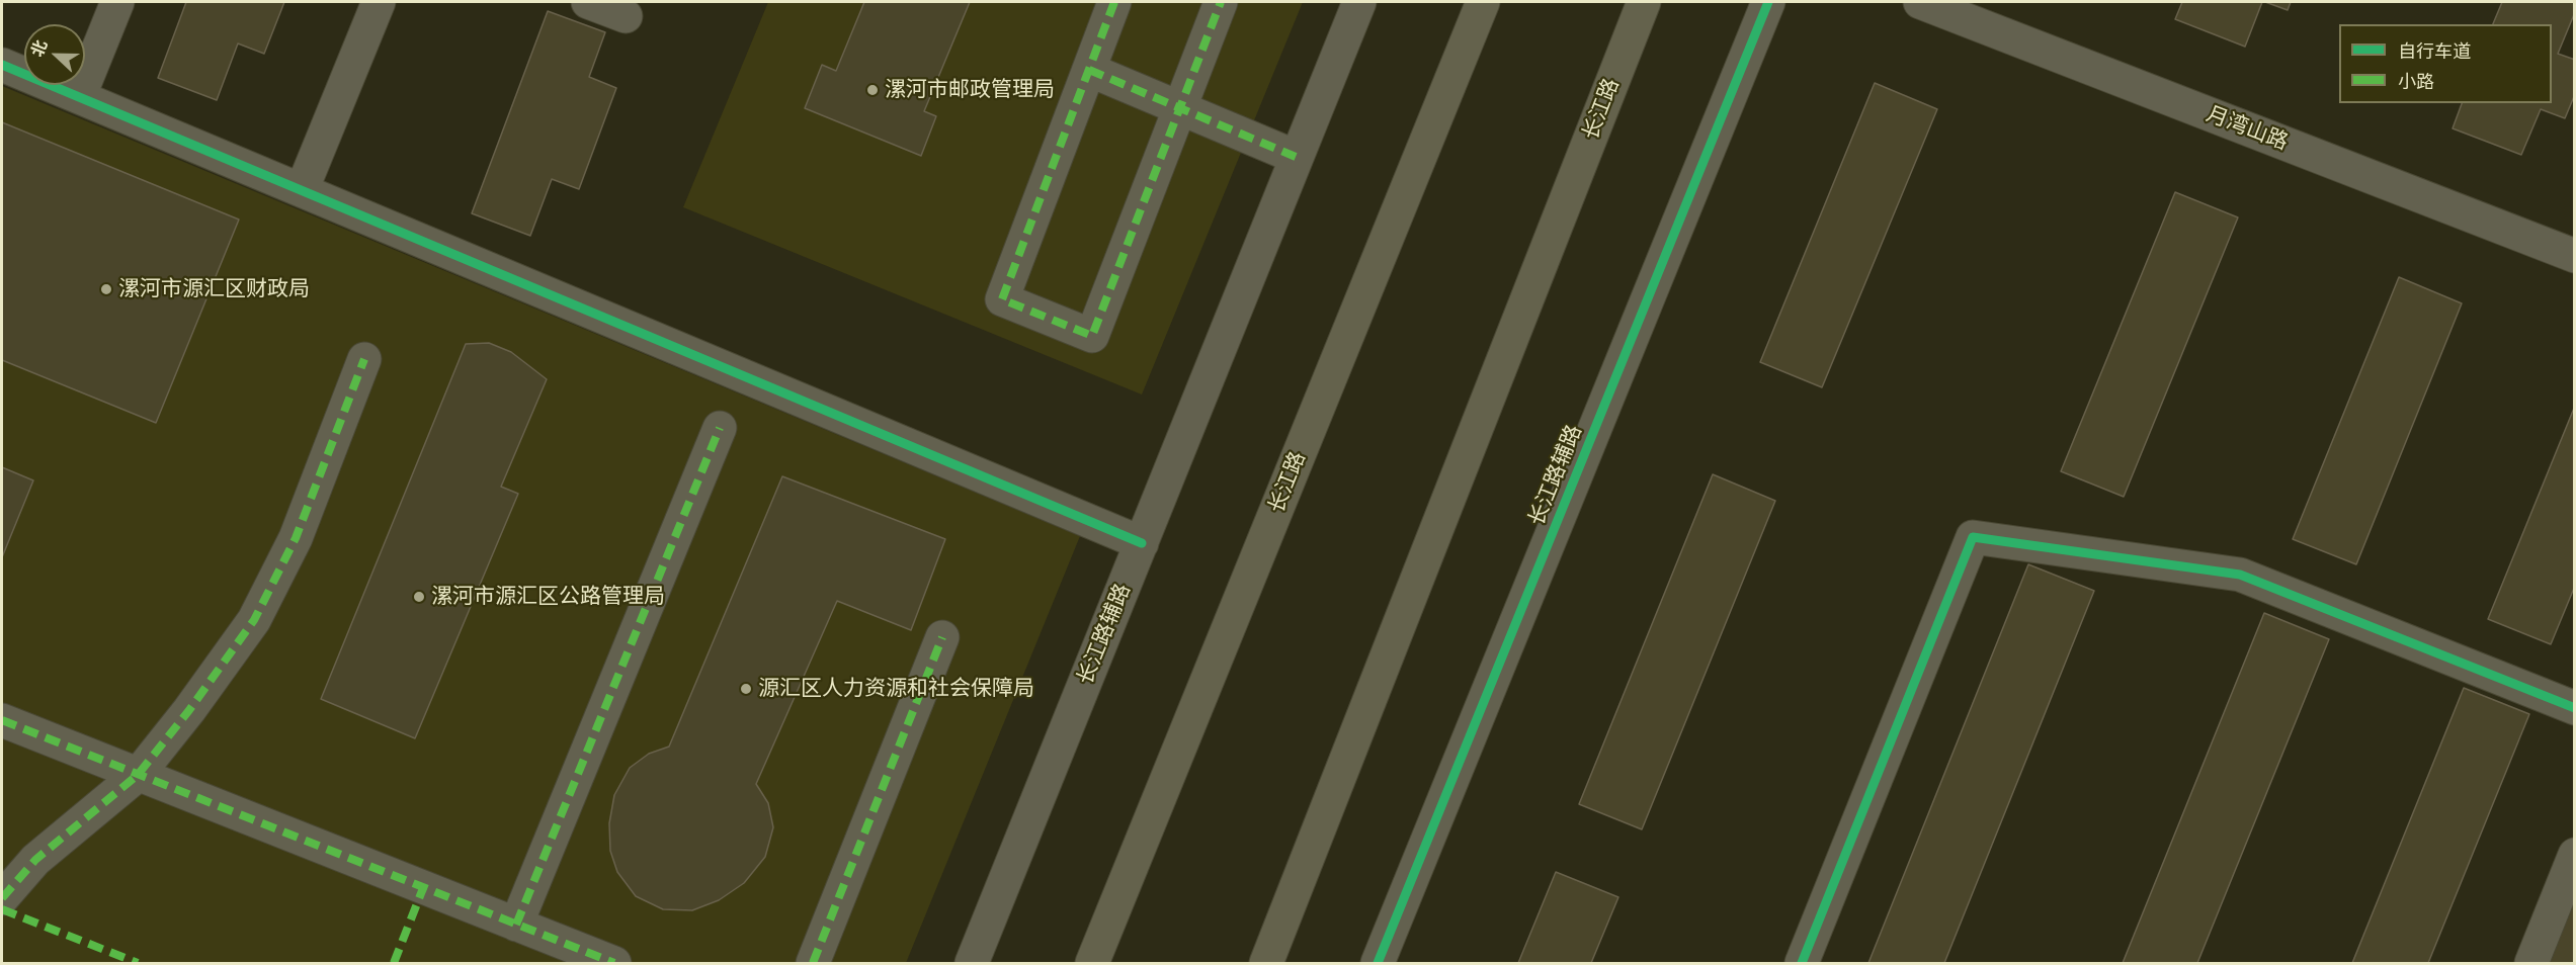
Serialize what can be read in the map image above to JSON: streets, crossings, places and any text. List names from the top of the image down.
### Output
{
  "streets": {
    "main road": ["长江路"],
    "street": ["月湾山路", "长江路辅路"]
  },
  "places": [
    "漯河市邮政管理局",
    "漯河市源汇区财政局",
    "漯河市源汇区公路管理局",
    "源汇区人力资源和社会保障局"
  ],
  "legend": ["自行车道", "小路"],
  "north": "left"
}
